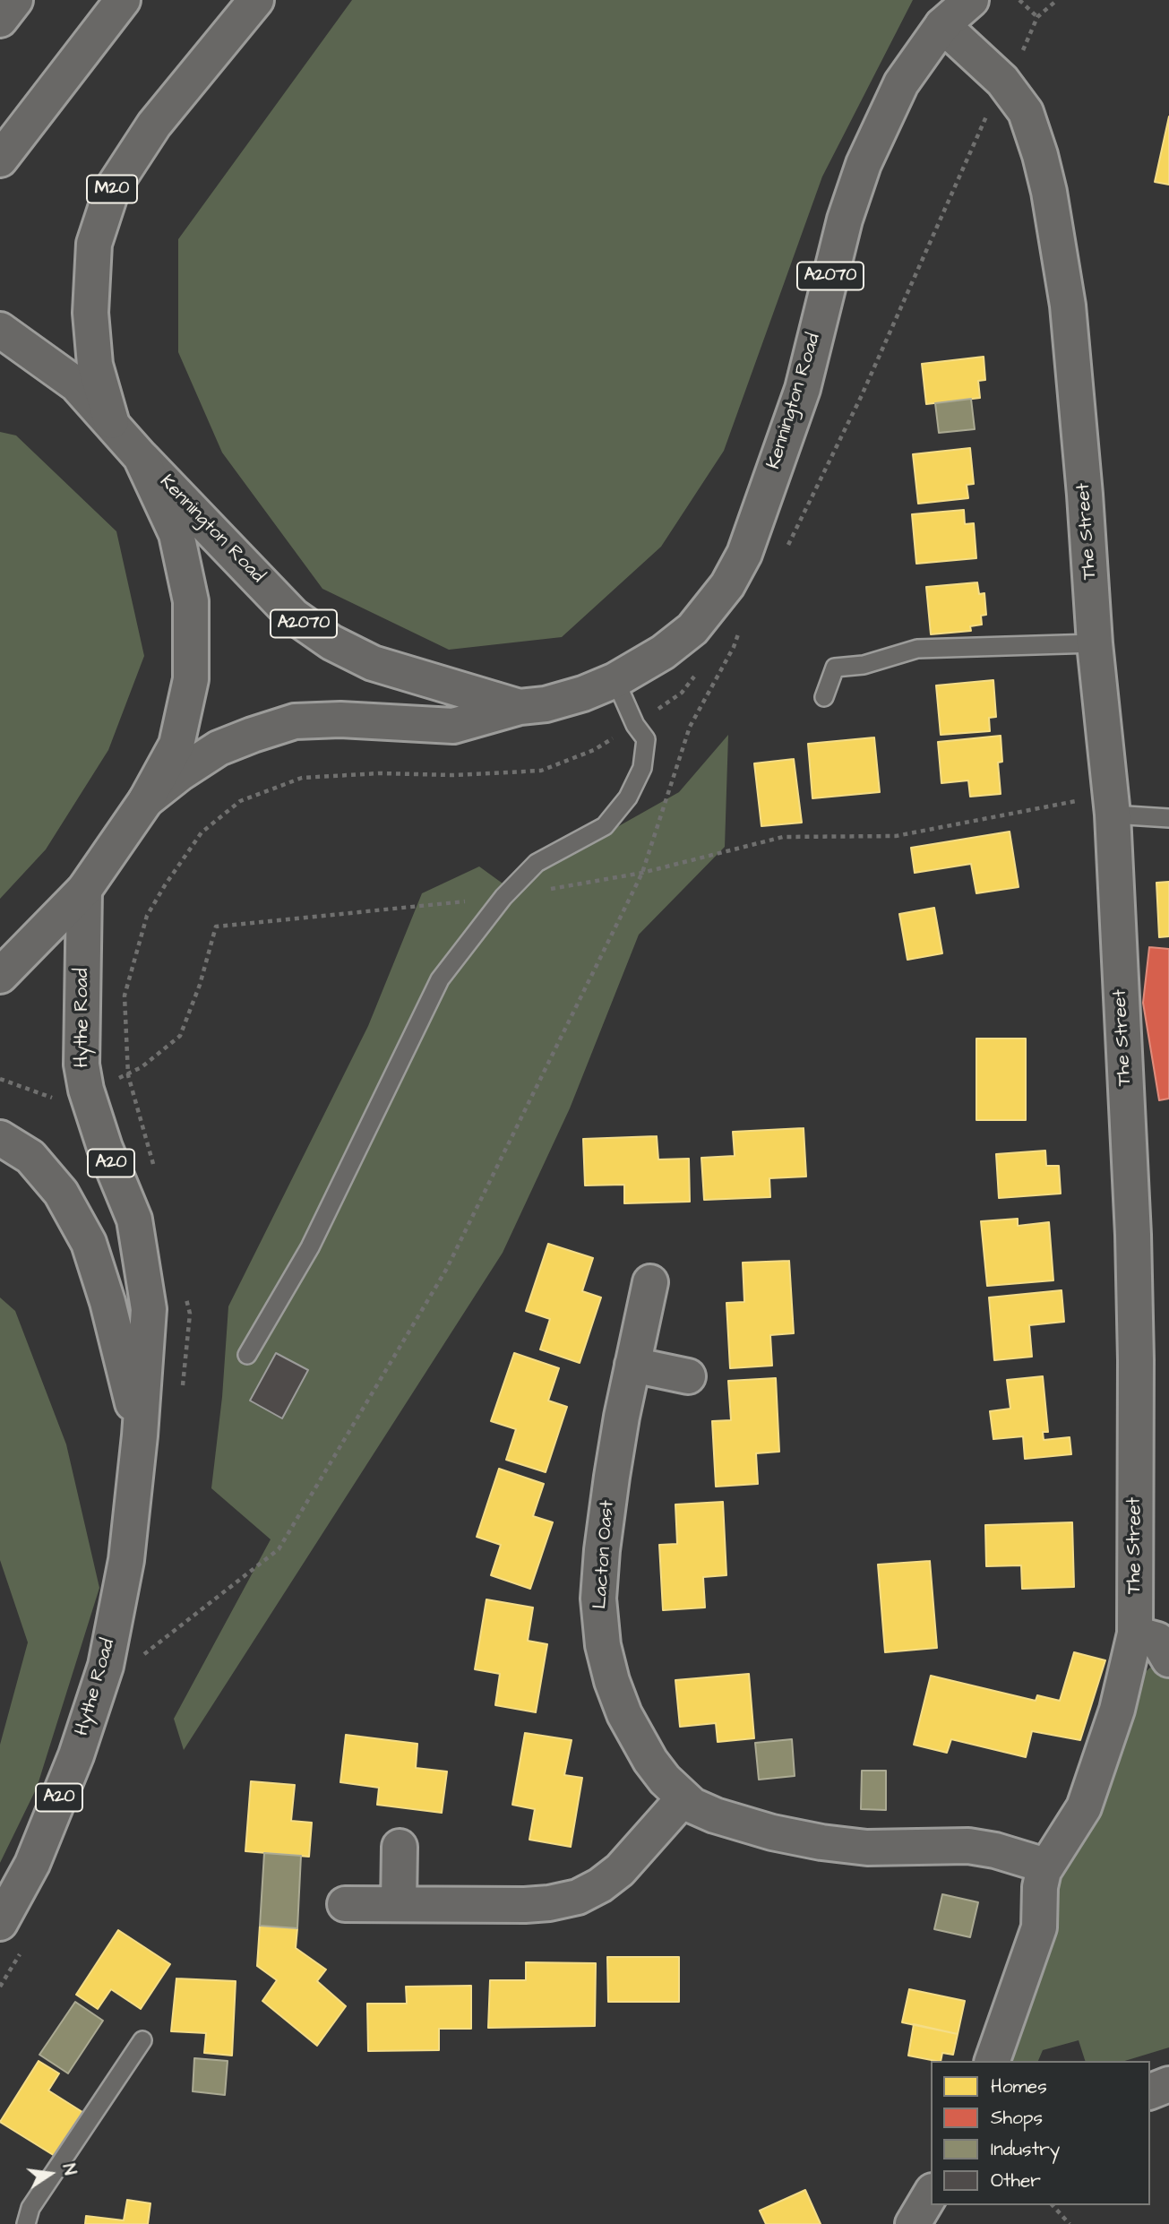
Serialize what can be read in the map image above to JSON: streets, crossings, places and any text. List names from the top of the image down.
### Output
{
  "streets": {
    "main road": [
      "M20",
      "A2070",
      "Kennington Road",
      "The Street",
      "Hythe Road",
      "A20",
      "Lacton Oast"
    ]
  },
  "crossings": [
    ["Kennington Road", "The Street"],
    ["The Street", "Lacton Oast"]
  ],
  "legend": [
    "Homes",
    "Shops",
    "Industry",
    "Other"
  ],
  "north": "right"
}
